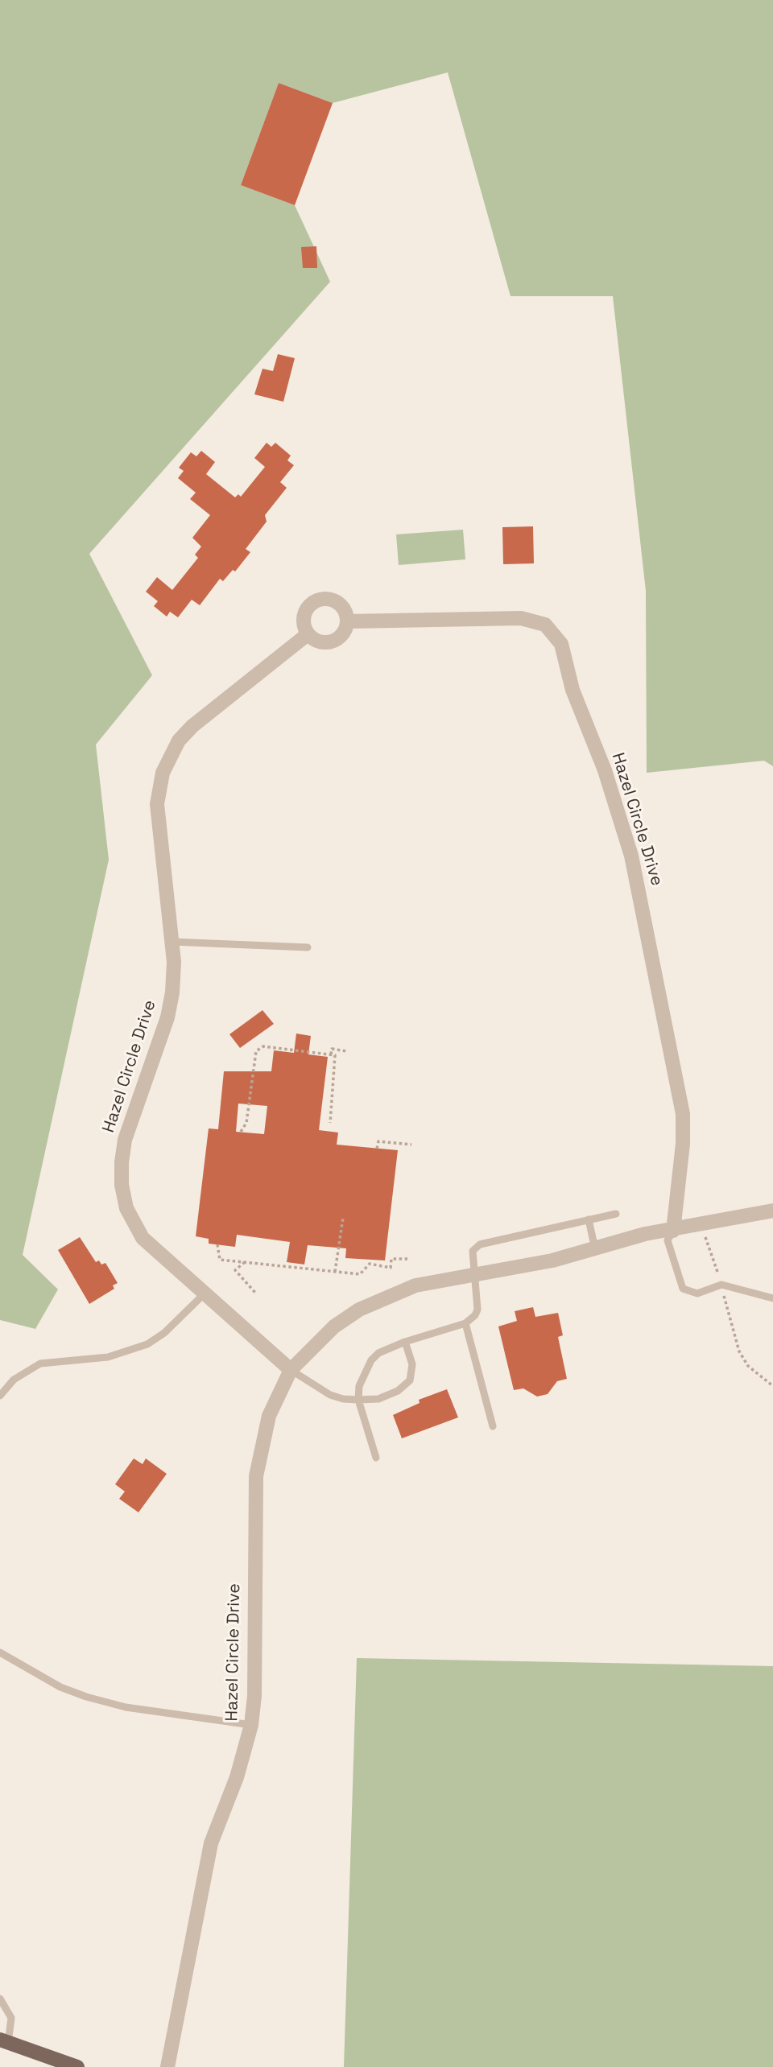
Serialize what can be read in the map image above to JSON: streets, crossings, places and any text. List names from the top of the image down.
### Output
{
  "streets": {
    "street": ["Hazel Circle Drive"]
  }
}
